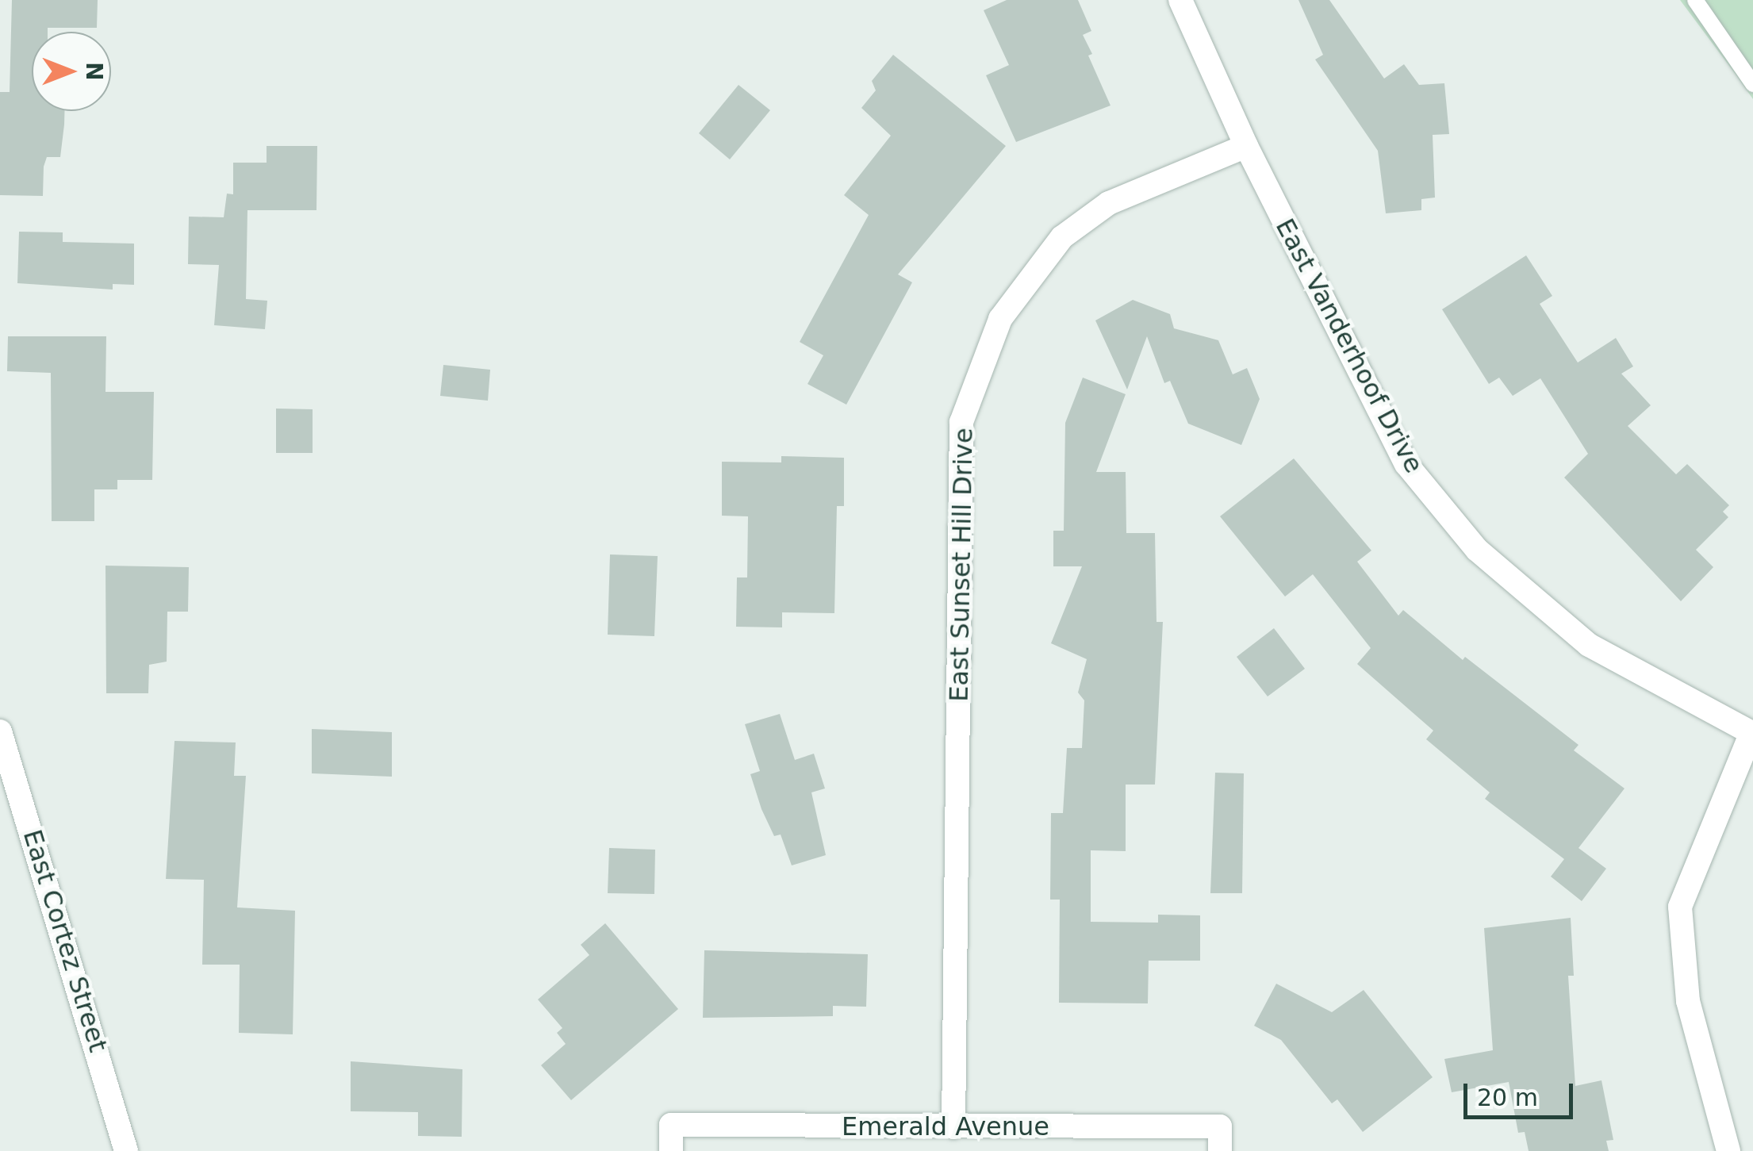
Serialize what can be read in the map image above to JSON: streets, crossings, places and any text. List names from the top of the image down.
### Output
{
  "streets": {
    "street": [
      "East Vanderhoof Drive",
      "East Sunset Hill Drive",
      "East Cortez Street",
      "Emerald Avenue"
    ]
  },
  "crossings": [
    ["East Vanderhoof Drive", "East Sunset Hill Drive"],
    ["East Sunset Hill Drive", "Emerald Avenue"]
  ],
  "scale_bar": "20 m",
  "north": "right"
}
